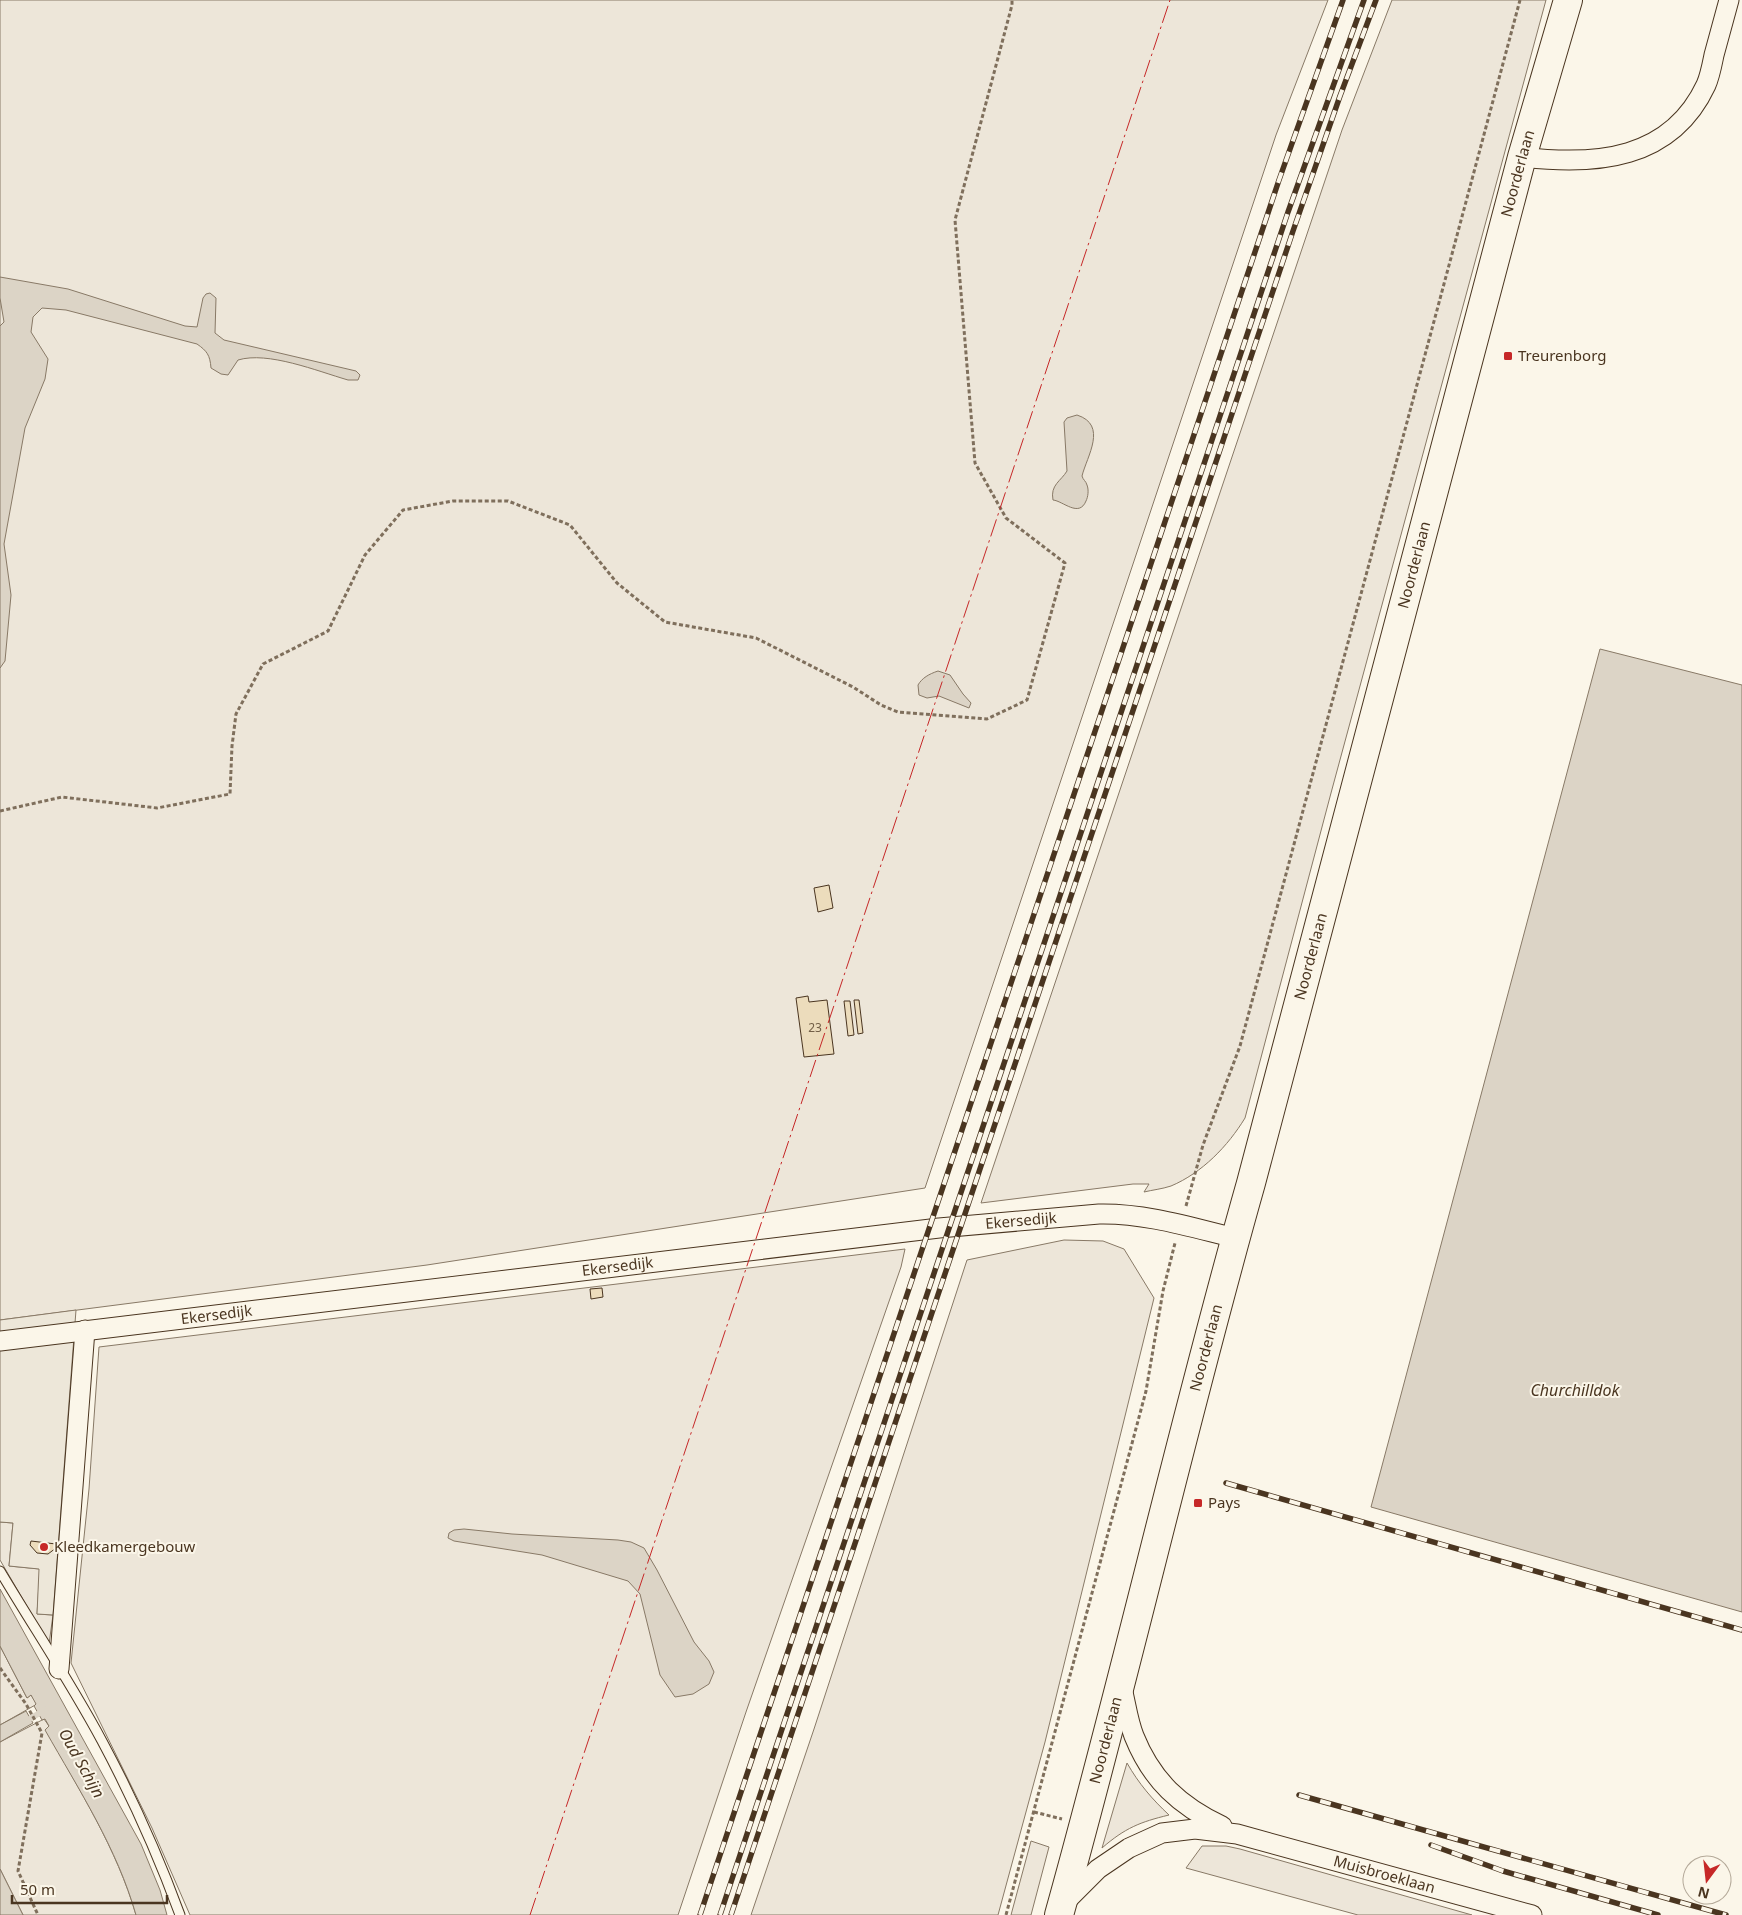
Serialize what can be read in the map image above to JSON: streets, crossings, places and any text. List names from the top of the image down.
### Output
{
  "streets": {
    "main road": ["Noorderlaan"],
    "street": ["Ekersedijk", "Muisbroeklaan"]
  },
  "crossings": [
    ["Noorderlaan", "Ekersedijk"],
    ["Noorderlaan", "Muisbroeklaan"]
  ],
  "water": ["Churchilldok", "Oud Schijn"],
  "places": {
    "transit": ["Treurenborg", "Pays"],
    "other": ["Kleedkamergebouw"]
  },
  "house_numbers": ["23"],
  "scale_bar": "50 m",
  "north": "bottom"
}
